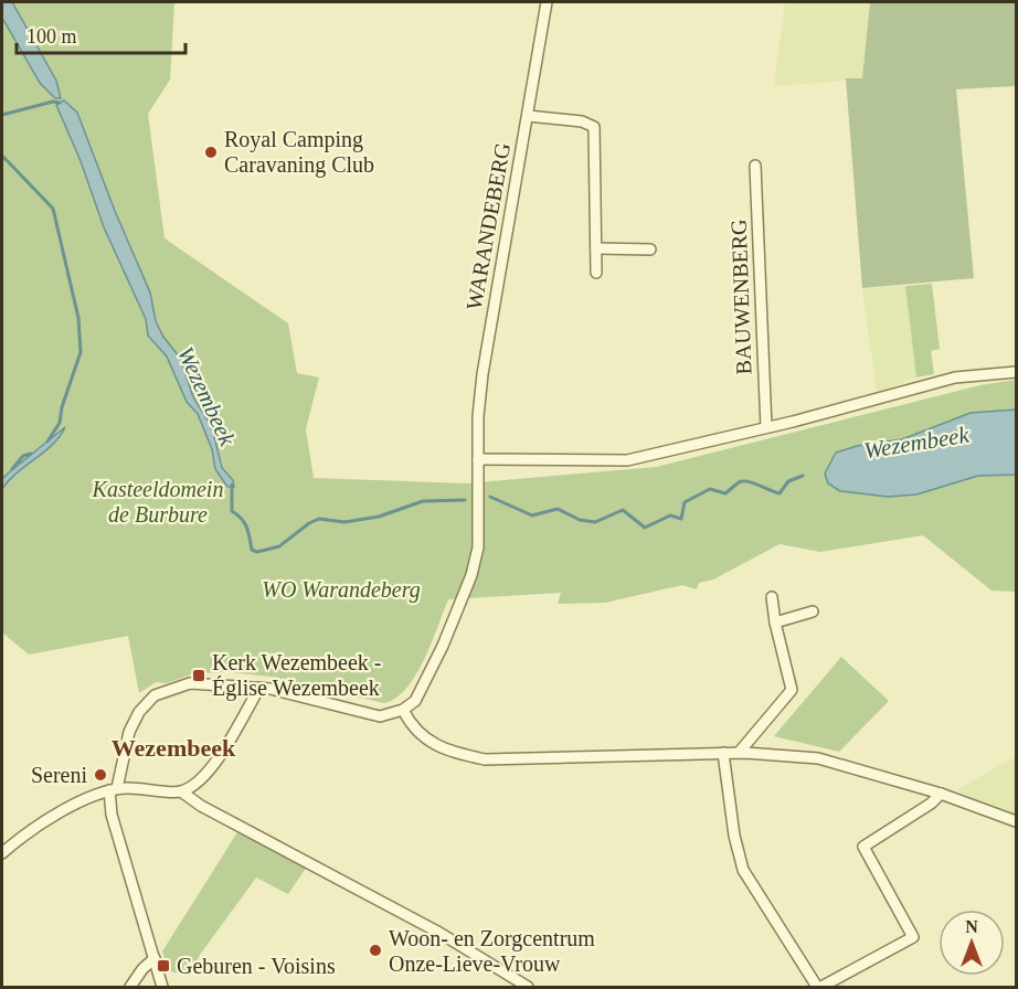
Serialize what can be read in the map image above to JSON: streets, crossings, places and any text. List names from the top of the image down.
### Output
{
  "streets": {
    "street": ["WARANDEBERG", "BAUWENBERG"]
  },
  "districts": ["Wezembeek"],
  "water": ["Wezembeek"],
  "parks": ["Kasteeldomein de Burbure", "WO Warandeberg"],
  "places": {
    "other": ["Royal Camping Caravaning Club", "Sereni", "Woon- en Zorgcentrum Onze-Lieve-Vrouw"],
    "transit": ["Kerk Wezembeek - Église Wezembeek", "Geburen - Voisins"]
  },
  "scale_bar": "100 m",
  "north": "top"
}
